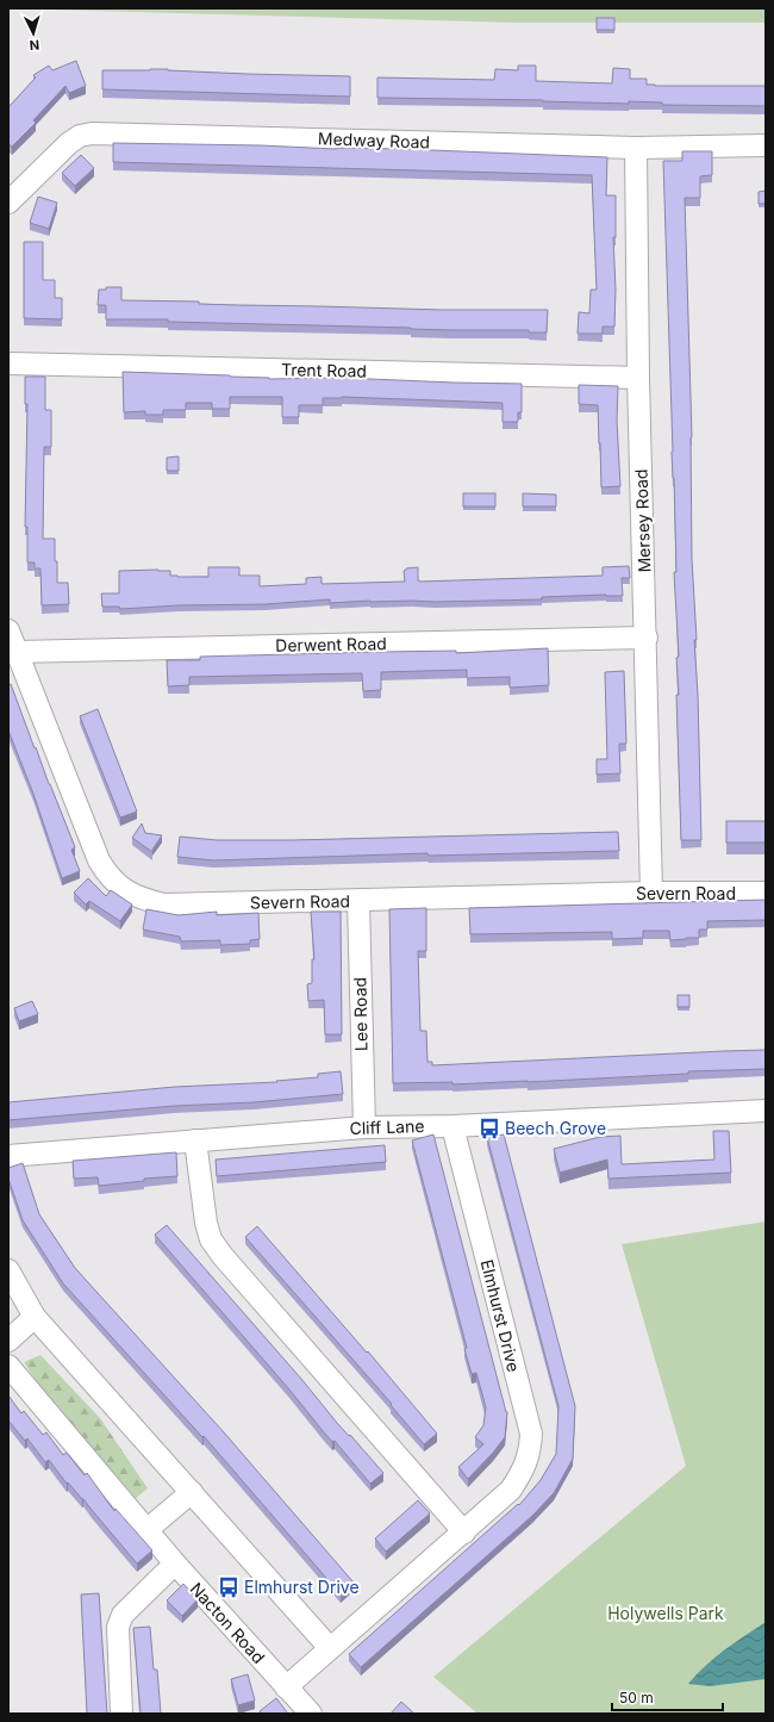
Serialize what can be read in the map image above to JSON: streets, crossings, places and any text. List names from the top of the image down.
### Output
{
  "streets": {
    "street": [
      "Medway Road",
      "Trent Road",
      "Mersey Road",
      "Derwent Road",
      "Severn Road",
      "Lee Road",
      "Cliff Lane",
      "Elmhurst Drive",
      "Nacton Road"
    ]
  },
  "crossings": [
    ["Medway Road", "Mersey Road"],
    ["Trent Road", "Mersey Road"],
    ["Mersey Road", "Derwent Road"],
    ["Mersey Road", "Severn Road"],
    ["Derwent Road", "Severn Road"],
    ["Severn Road", "Lee Road"],
    ["Lee Road", "Cliff Lane"],
    ["Cliff Lane", "Elmhurst Drive"],
    ["Elmhurst Drive", "Nacton Road"]
  ],
  "parks": ["Holywells Park"],
  "places": {
    "bus stop": ["Beech Grove", "Elmhurst Drive"]
  },
  "scale_bar": "50 m",
  "north": "bottom"
}
